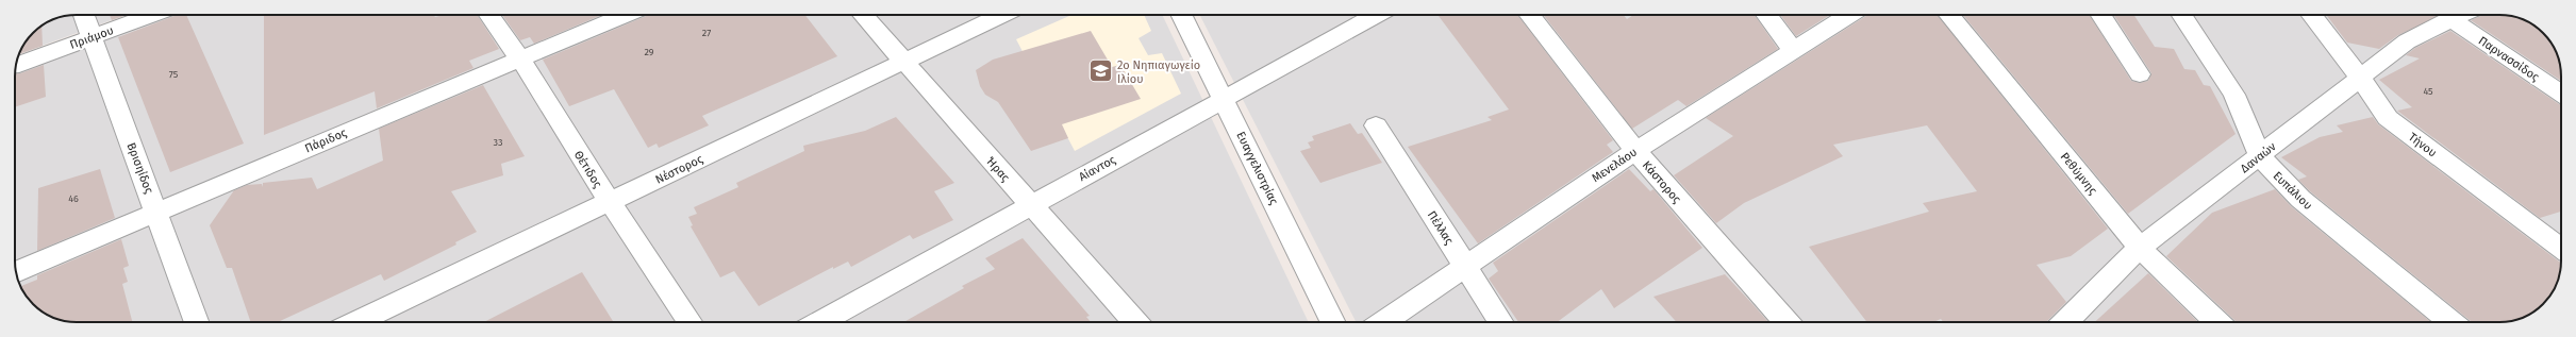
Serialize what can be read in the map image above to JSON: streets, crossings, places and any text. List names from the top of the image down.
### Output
{
  "streets": {
    "street": [
      "Πριάμου",
      "Παρνασσίδος",
      "Πάριδος",
      "Τήνου",
      "Δαναών",
      "Μενελάου",
      "Βρισηίδος",
      "Αίαντος",
      "Ευαγγελιστρίας",
      "Θέτιδος",
      "Νέστορος",
      "Ήρας",
      "Ρεθύμνης",
      "Κάστορος",
      "Ευπάλιου",
      "Πέλλας"
    ]
  },
  "crossings": [
    ["Πριάμου", "Βρισηίδος"],
    ["Παρνασσίδος", "Δαναών"],
    ["Πάριδος", "Βρισηίδος"],
    ["Πάριδος", "Θέτιδος"],
    ["Τήνου", "Δαναών"],
    ["Δαναών", "Ρεθύμνης"],
    ["Δαναών", "Ευπάλιου"],
    ["Μενελάου", "Κάστορος"],
    ["Μενελάου", "Πέλλας"],
    ["Αίαντος", "Ευαγγελιστρίας"],
    ["Αίαντος", "Ήρας"],
    ["Θέτιδος", "Νέστορος"],
    ["Νέστορος", "Ήρας"]
  ],
  "places": {
    "school or university": ["2ο Νηπιαγωγείο Ιλίου"]
  },
  "house_numbers": [
    "27",
    "29",
    "75",
    "45",
    "33",
    "46"
  ]
}
